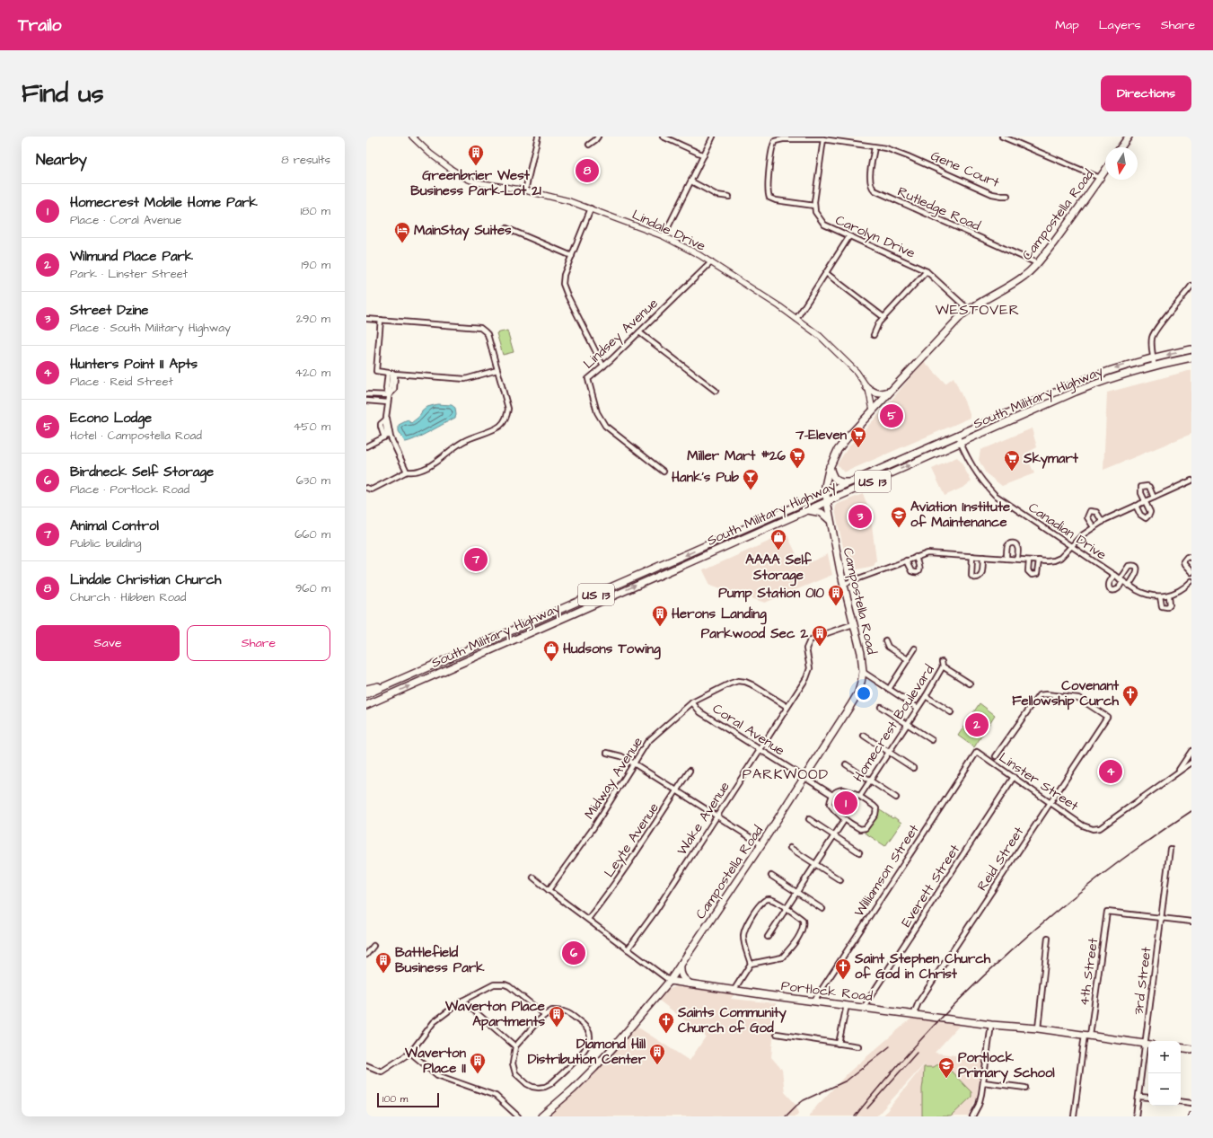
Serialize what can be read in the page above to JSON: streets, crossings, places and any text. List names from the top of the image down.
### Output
{
  "streets": {
    "main road": [
      "Campostella Road",
      "South Military Highway",
      "US 13",
      "Portlock Road"
    ],
    "street": [
      "Gene Court",
      "Rutledge Road",
      "Lindale Drive",
      "Carolyn Drive",
      "Lindsey Avenue",
      "Canadian Drive",
      "Homecrest Boulevard",
      "Coral Avenue",
      "Midway Avenue",
      "Linster Street",
      "Wake Avenue",
      "Leyte Avenue",
      "Reid Street",
      "Williamson Street",
      "Everett Street",
      "4th Street",
      "3rd Street"
    ]
  },
  "crossings": [
    ["Gene Court", "Rutledge Road"],
    ["Gene Court", "Carolyn Drive"],
    ["Rutledge Road", "Campostella Road"],
    ["Campostella Road", "Lindale Drive"],
    ["Campostella Road", "Carolyn Drive"],
    ["Campostella Road", "South Military Highway"],
    ["Campostella Road", "Coral Avenue"],
    ["Campostella Road", "Wake Avenue"],
    ["Campostella Road", "Portlock Road"],
    ["Lindale Drive", "Lindsey Avenue"],
    ["South Military Highway", "Canadian Drive"],
    ["Homecrest Boulevard", "Coral Avenue"],
    ["Coral Avenue", "Midway Avenue"],
    ["Coral Avenue", "Wake Avenue"],
    ["Midway Avenue", "Wake Avenue"],
    ["Midway Avenue", "Portlock Road"],
    ["Linster Street", "Reid Street"],
    ["Linster Street", "Williamson Street"],
    ["Linster Street", "Everett Street"],
    ["Wake Avenue", "Portlock Road"],
    ["Leyte Avenue", "Portlock Road"],
    ["Reid Street", "Portlock Road"],
    ["Williamson Street", "Portlock Road"],
    ["Everett Street", "Portlock Road"],
    ["4th Street", "3rd Street"],
    ["4th Street", "Portlock Road"],
    ["3rd Street", "Portlock Road"]
  ],
  "districts": ["WESTOVER", "PARKWOOD"],
  "places": {
    "building": [
      "Greenbrier West Business Park-Lot 21",
      "Pump Station 010",
      "Herons Landing",
      "Parkwood Sec 2",
      "Battlefield Business Park",
      "Waverton Place Apartments",
      "Diamond Hill Distribution Center",
      "Waverton Place II"
    ],
    "hotel": ["MainStay Suites"],
    "supermarket": ["7-Eleven", "Miller Mart #26", "Skymart"],
    "bar": ["Hank's Pub"],
    "school or university": ["Aviation Institute of Maintenance", "Portlock Primary School"],
    "shop": ["AAAA Self Storage", "Hudsons Towing"],
    "church": ["Covenant Fellowship Curch", "Saint Stephen Church of God in Christ", "Saints Community Church of God"]
  },
  "scale_bar": "100 m",
  "north": "bottom",
  "page": {
    "header": "Trailo",
    "nav": ["Map", "Layers", "Share"],
    "buttons": [
      "Directions",
      ["Save", "Share"]
    ],
    "title": "Find us",
    "heading": ["Nearby", "8 results"],
    "pins": [
      "8",
      "5",
      "3",
      "7",
      "2",
      "4",
      "1",
      "6"
    ],
    "list": [
      {
        "mark": "1",
        "name": "Homecrest Mobile Home Park",
        "note": "Place · Coral Avenue",
        "value": "180 m"
      },
      {
        "mark": "2",
        "name": "Wilmund Place Park",
        "note": "Park · Linster Street",
        "value": "190 m"
      },
      {
        "mark": "3",
        "name": "Street Dzine",
        "note": "Place · South Military Highway",
        "value": "290 m"
      },
      {
        "mark": "4",
        "name": "Hunters Point II Apts",
        "note": "Place · Reid Street",
        "value": "420 m"
      },
      {
        "mark": "5",
        "name": "Econo Lodge",
        "note": "Hotel · Campostella Road",
        "value": "450 m"
      },
      {
        "mark": "6",
        "name": "Birdneck Self Storage",
        "note": "Place · Portlock Road",
        "value": "630 m"
      },
      {
        "mark": "7",
        "name": "Animal Control",
        "note": "Public building",
        "value": "660 m"
      },
      {
        "mark": "8",
        "name": "Lindale Christian Church",
        "note": "Church · Hibben Road",
        "value": "960 m"
      }
    ],
    "map_buttons": ["+", "−"],
    "scale": "100 m"
  }
}
